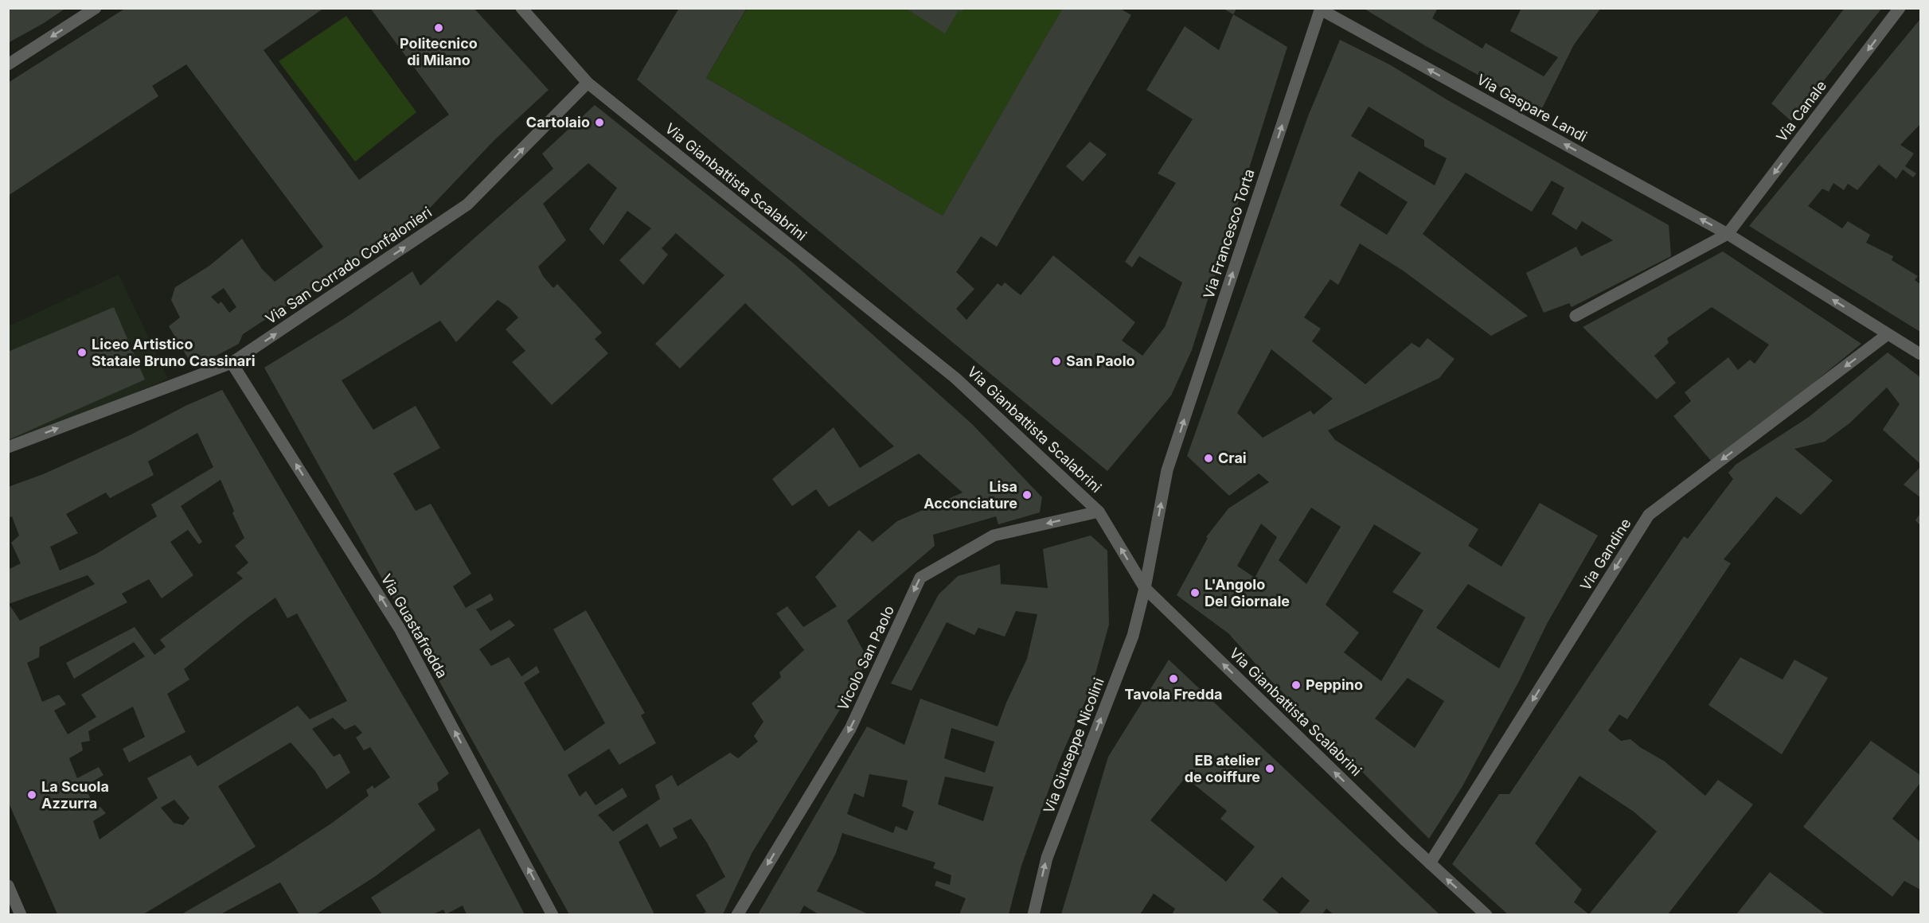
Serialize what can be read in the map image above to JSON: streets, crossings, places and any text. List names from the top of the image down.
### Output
{
  "streets": {
    "street": [
      "Via Gaspare Landi",
      "Via Canale",
      "Via Gianbattista Scalabrini",
      "Via Francesco Torta",
      "Via San Corrado Confalonieri",
      "Via Gandine",
      "Via Guastafredda",
      "Vicolo San Paolo",
      "Via Giuseppe Nicolini"
    ]
  },
  "crossings": [
    ["Via Gaspare Landi", "Via Canale"],
    ["Via Gaspare Landi", "Via Francesco Torta"],
    ["Via Gaspare Landi", "Via Gandine"],
    ["Via Gianbattista Scalabrini", "Via Francesco Torta"],
    ["Via Gianbattista Scalabrini", "Via San Corrado Confalonieri"],
    ["Via Gianbattista Scalabrini", "Via Gandine"],
    ["Via Gianbattista Scalabrini", "Vicolo San Paolo"],
    ["Via Gianbattista Scalabrini", "Via Giuseppe Nicolini"],
    ["Via Francesco Torta", "Via Giuseppe Nicolini"],
    ["Via San Corrado Confalonieri", "Via Guastafredda"]
  ],
  "one_way": [
    "Via Gaspare Landi",
    "Via Canale",
    "Via Gianbattista Scalabrini",
    "Via Francesco Torta",
    "Via San Corrado Confalonieri",
    "Via Gandine",
    "Via Guastafredda",
    "Vicolo San Paolo",
    "Via Giuseppe Nicolini"
  ],
  "places": [
    "Politecnico di Milano",
    "Cartolaio",
    "Liceo Artistico Statale Bruno Cassinari",
    "San Paolo",
    "Crai",
    "Lisa Acconciature",
    "L'Angolo Del Giornale",
    "Tavola Fredda",
    "Peppino",
    "EB atelier de coiffure",
    "La Scuola Azzurra"
  ]
}
